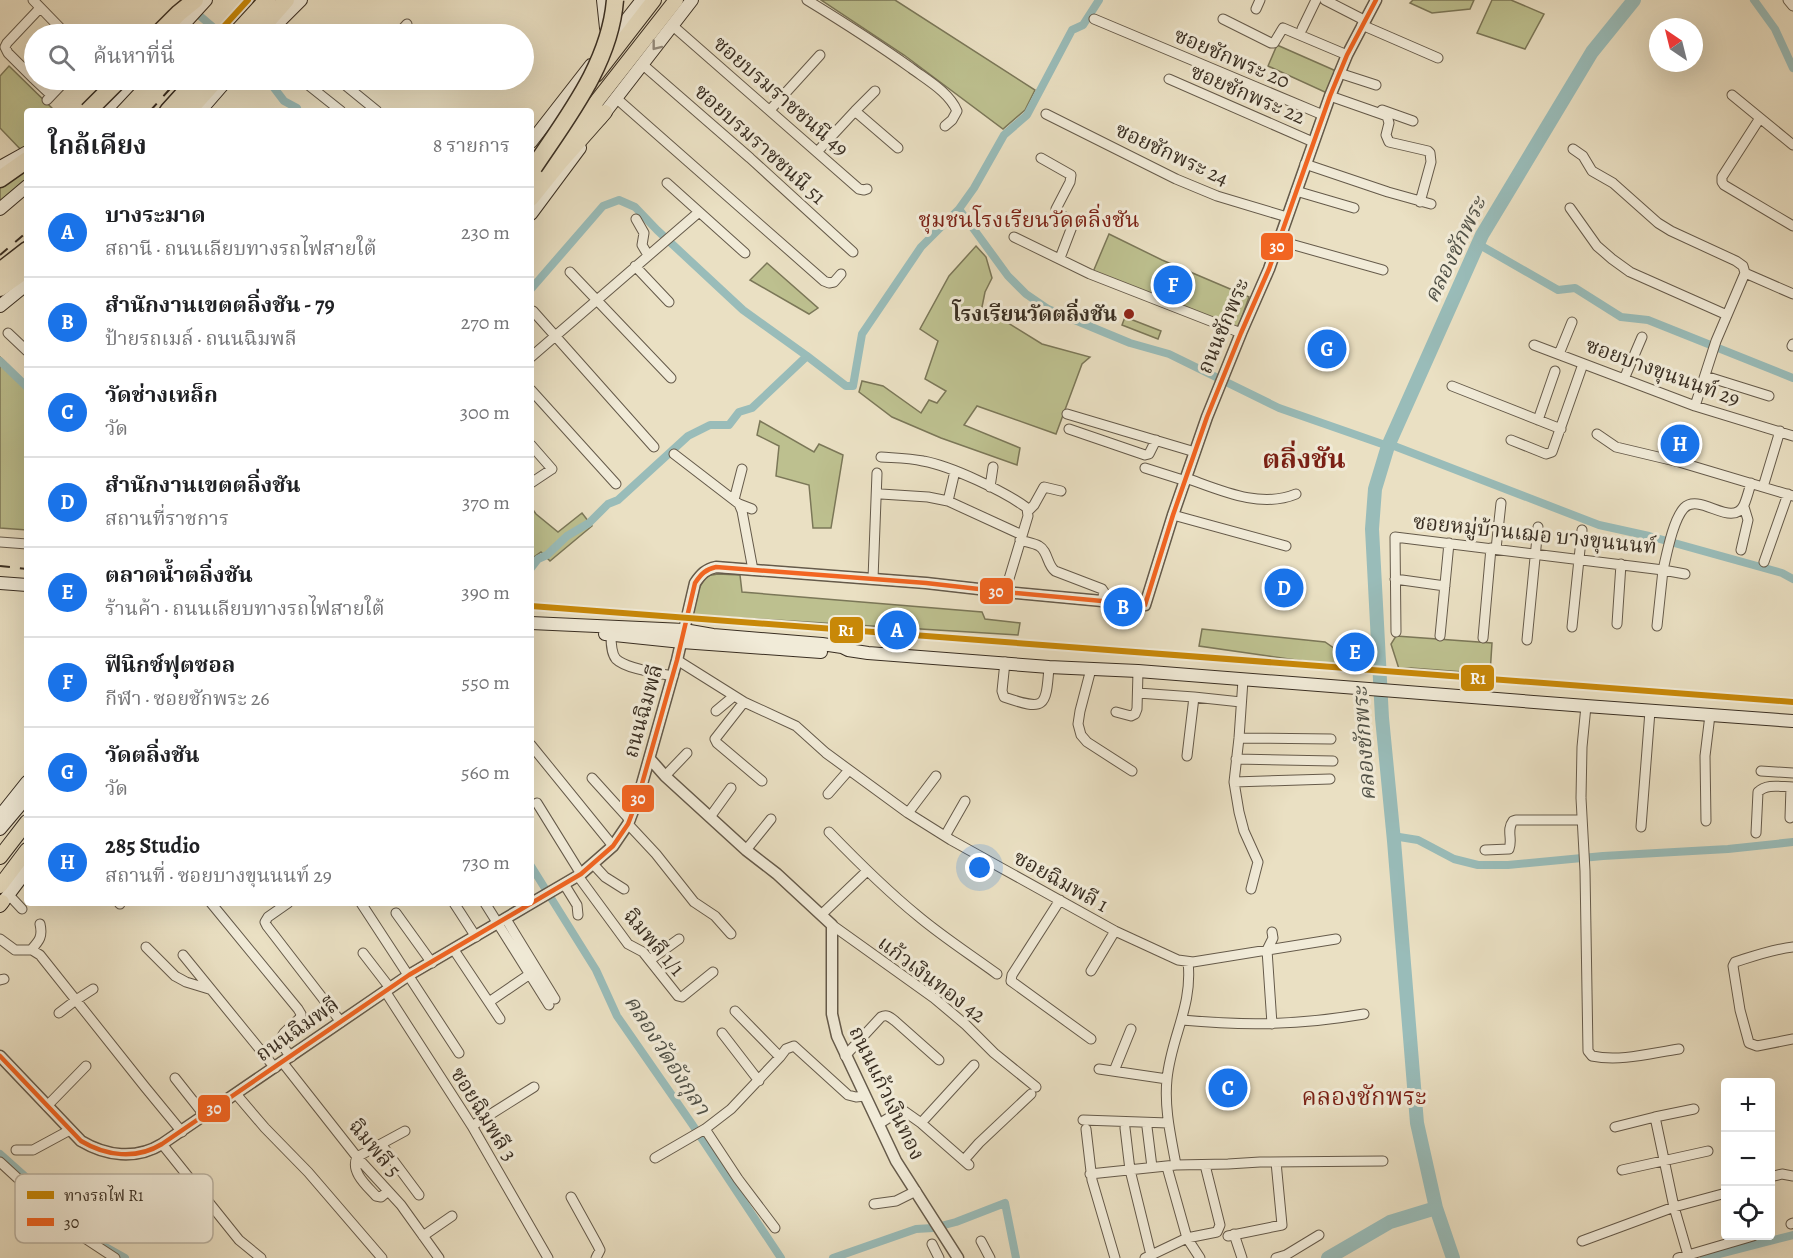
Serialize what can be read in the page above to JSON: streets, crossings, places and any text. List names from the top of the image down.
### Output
{
  "streets": {
    "street": [
      "ซอยชักพระ 20",
      "ซอยชักพระ 22",
      "ซอยบรมราชชนนี 49",
      "ซอยบรมราชชนนี 51",
      "ซอยชักพระ 24",
      "ถนนชักพระ",
      "ซอยบางขุนนนท์ 29",
      "ซอยหมู่บ้านเฌอ บางขุนนนท์",
      "ถนนฉิมพลี",
      "ซอยฉิมพลี 1",
      "ฉิมพลี 1/1",
      "แก้วเงินทอง 42",
      "ถนนแก้วเงินทอง",
      "ซอยฉิมพลี 3",
      "ฉิมพลี 5"
    ]
  },
  "crossings": [
    ["ซอยชักพระ 20", "ถนนชักพระ"],
    ["ซอยชักพระ 22", "ถนนชักพระ"],
    ["ซอยชักพระ 24", "ถนนชักพระ"],
    ["ถนนชักพระ", "ถนนฉิมพลี"],
    ["ถนนฉิมพลี", "ซอยฉิมพลี 1"],
    ["ถนนฉิมพลี", "ฉิมพลี 1/1"],
    ["ถนนฉิมพลี", "ซอยฉิมพลี 3"],
    ["ถนนฉิมพลี", "ฉิมพลี 5"],
    ["แก้วเงินทอง 42", "ถนนแก้วเงินทอง"]
  ],
  "districts": ["ชุมชนโรงเรียนวัดตลิ่งชัน", "ตลิ่งชัน", "คลองชักพระ"],
  "water": ["คลองชักพระ", "คลองวัดอังกุลา"],
  "places": ["โรงเรียนวัดตลิ่งชัน"],
  "lines": ["rail line R1", "transit line 30"],
  "legend": ["ทางรถไฟ R1", "30"],
  "north": "top left",
  "page": {
    "search": "ค้นหาที่นี่",
    "heading": ["ใกล้เคียง", "8 รายการ"],
    "list": [
      {
        "mark": "A",
        "name": "บางระมาด",
        "note": "สถานี · ถนนเลียบทางรถไฟสายใต้",
        "value": "230 m"
      },
      {
        "mark": "B",
        "name": "สำนักงานเขตตลิ่งชัน - 79",
        "note": "ป้ายรถเมล์ · ถนนฉิมพลี",
        "value": "270 m"
      },
      {
        "mark": "C",
        "name": "วัดช่างเหล็ก",
        "note": "วัด",
        "value": "300 m"
      },
      {
        "mark": "D",
        "name": "สำนักงานเขตตลิ่งชัน",
        "note": "สถานที่ราชการ",
        "value": "370 m"
      },
      {
        "mark": "E",
        "name": "ตลาดน้ำตลิ่งชัน",
        "note": "ร้านค้า · ถนนเลียบทางรถไฟสายใต้",
        "value": "390 m"
      },
      {
        "mark": "F",
        "name": "ฟีนิกซ์ฟุตซอล",
        "note": "กีฬา · ซอยชักพระ 26",
        "value": "550 m"
      },
      {
        "mark": "G",
        "name": "วัดตลิ่งชัน",
        "note": "วัด",
        "value": "560 m"
      },
      {
        "mark": "H",
        "name": "285 Studio",
        "note": "สถานที่ · ซอยบางขุนนนท์ 29",
        "value": "730 m"
      }
    ],
    "pins": [
      "F",
      "G",
      "H",
      "D",
      "B",
      "A",
      "E",
      "C"
    ],
    "map_buttons": ["+", "−"]
  }
}
